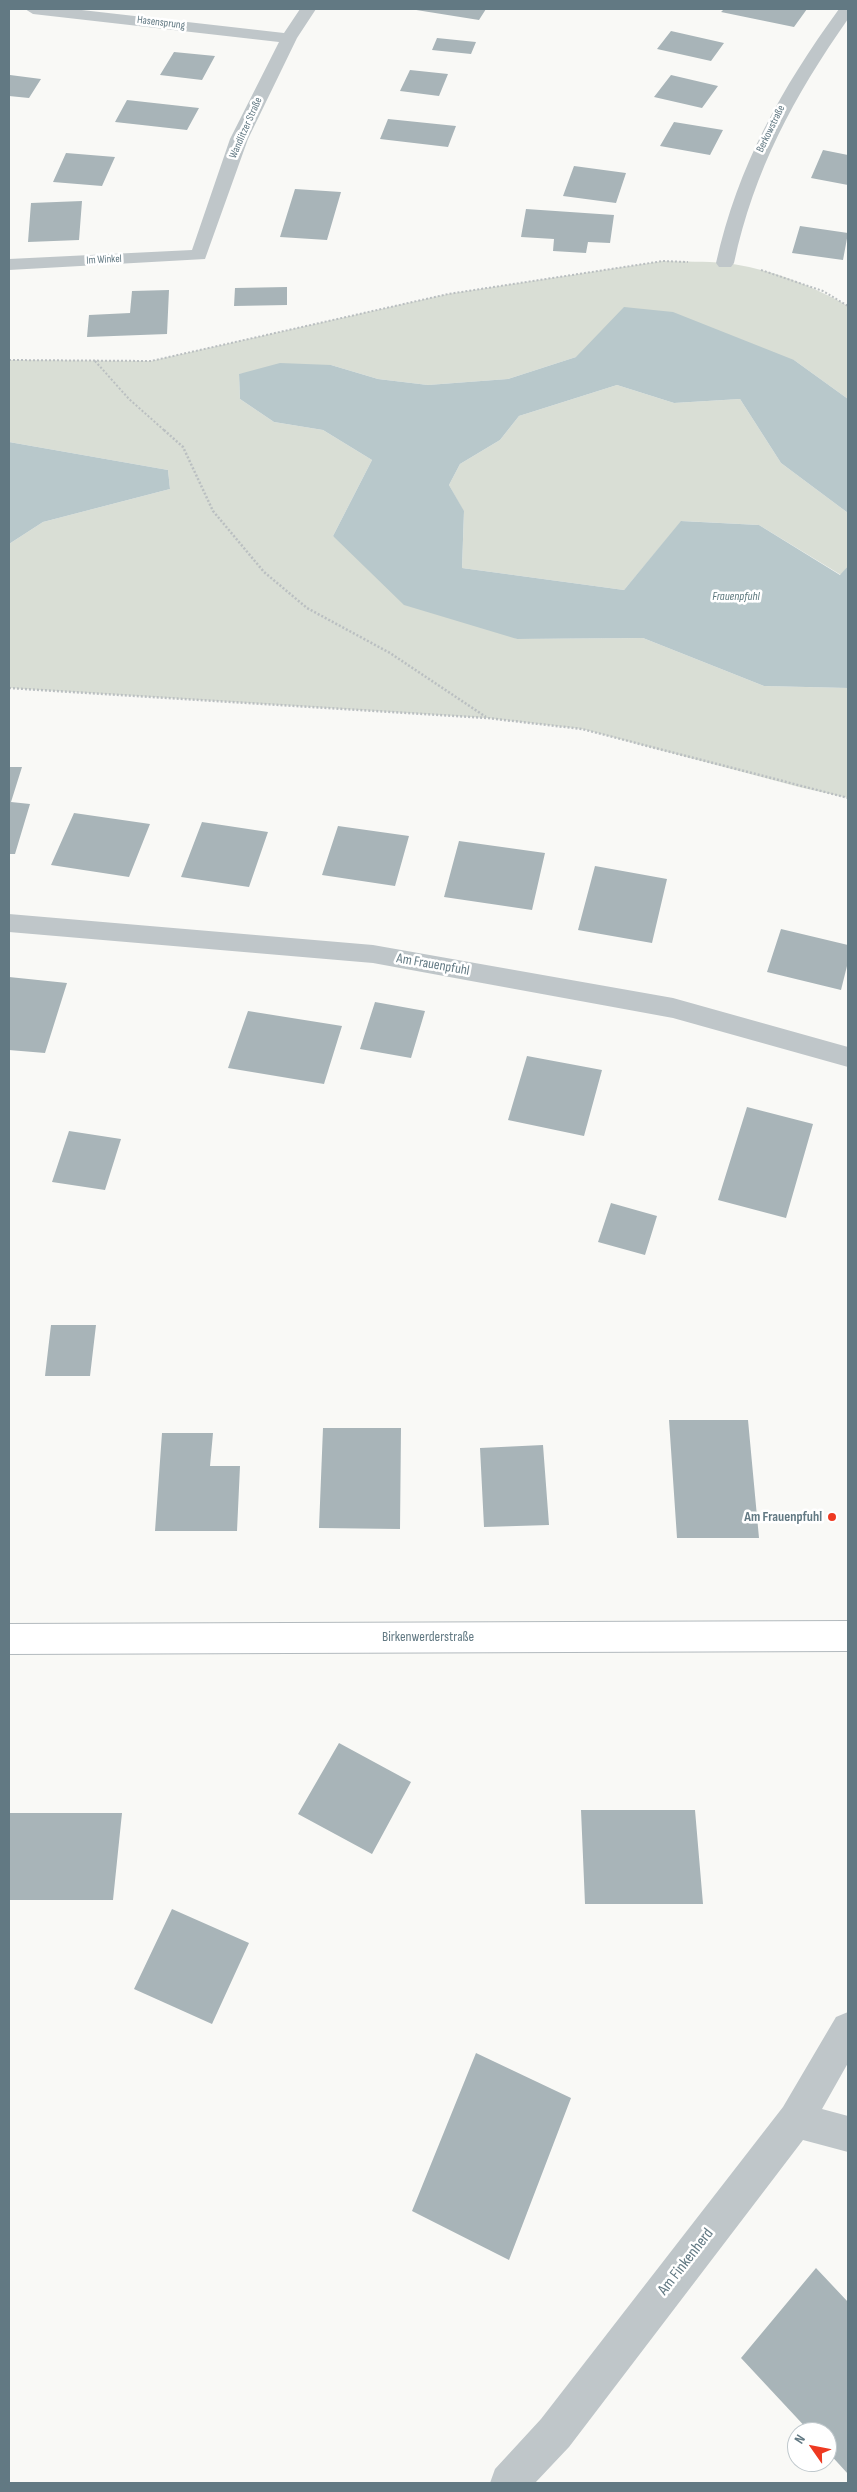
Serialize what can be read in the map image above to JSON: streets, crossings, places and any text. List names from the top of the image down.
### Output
{
  "streets": {
    "main road": ["Birkenwerderstraße"],
    "street": [
      "Hasensprung",
      "Wandlitzer Straße",
      "Berkowstraße",
      "Im Winkel",
      "Am Frauenpfuhl",
      "Am Finkenherd"
    ]
  },
  "crossings": [
    ["Hasensprung", "Wandlitzer Straße"],
    ["Wandlitzer Straße", "Im Winkel"]
  ],
  "water": ["Frauenpfuhl"],
  "places": ["Am Frauenpfuhl"],
  "north": "top left"
}
